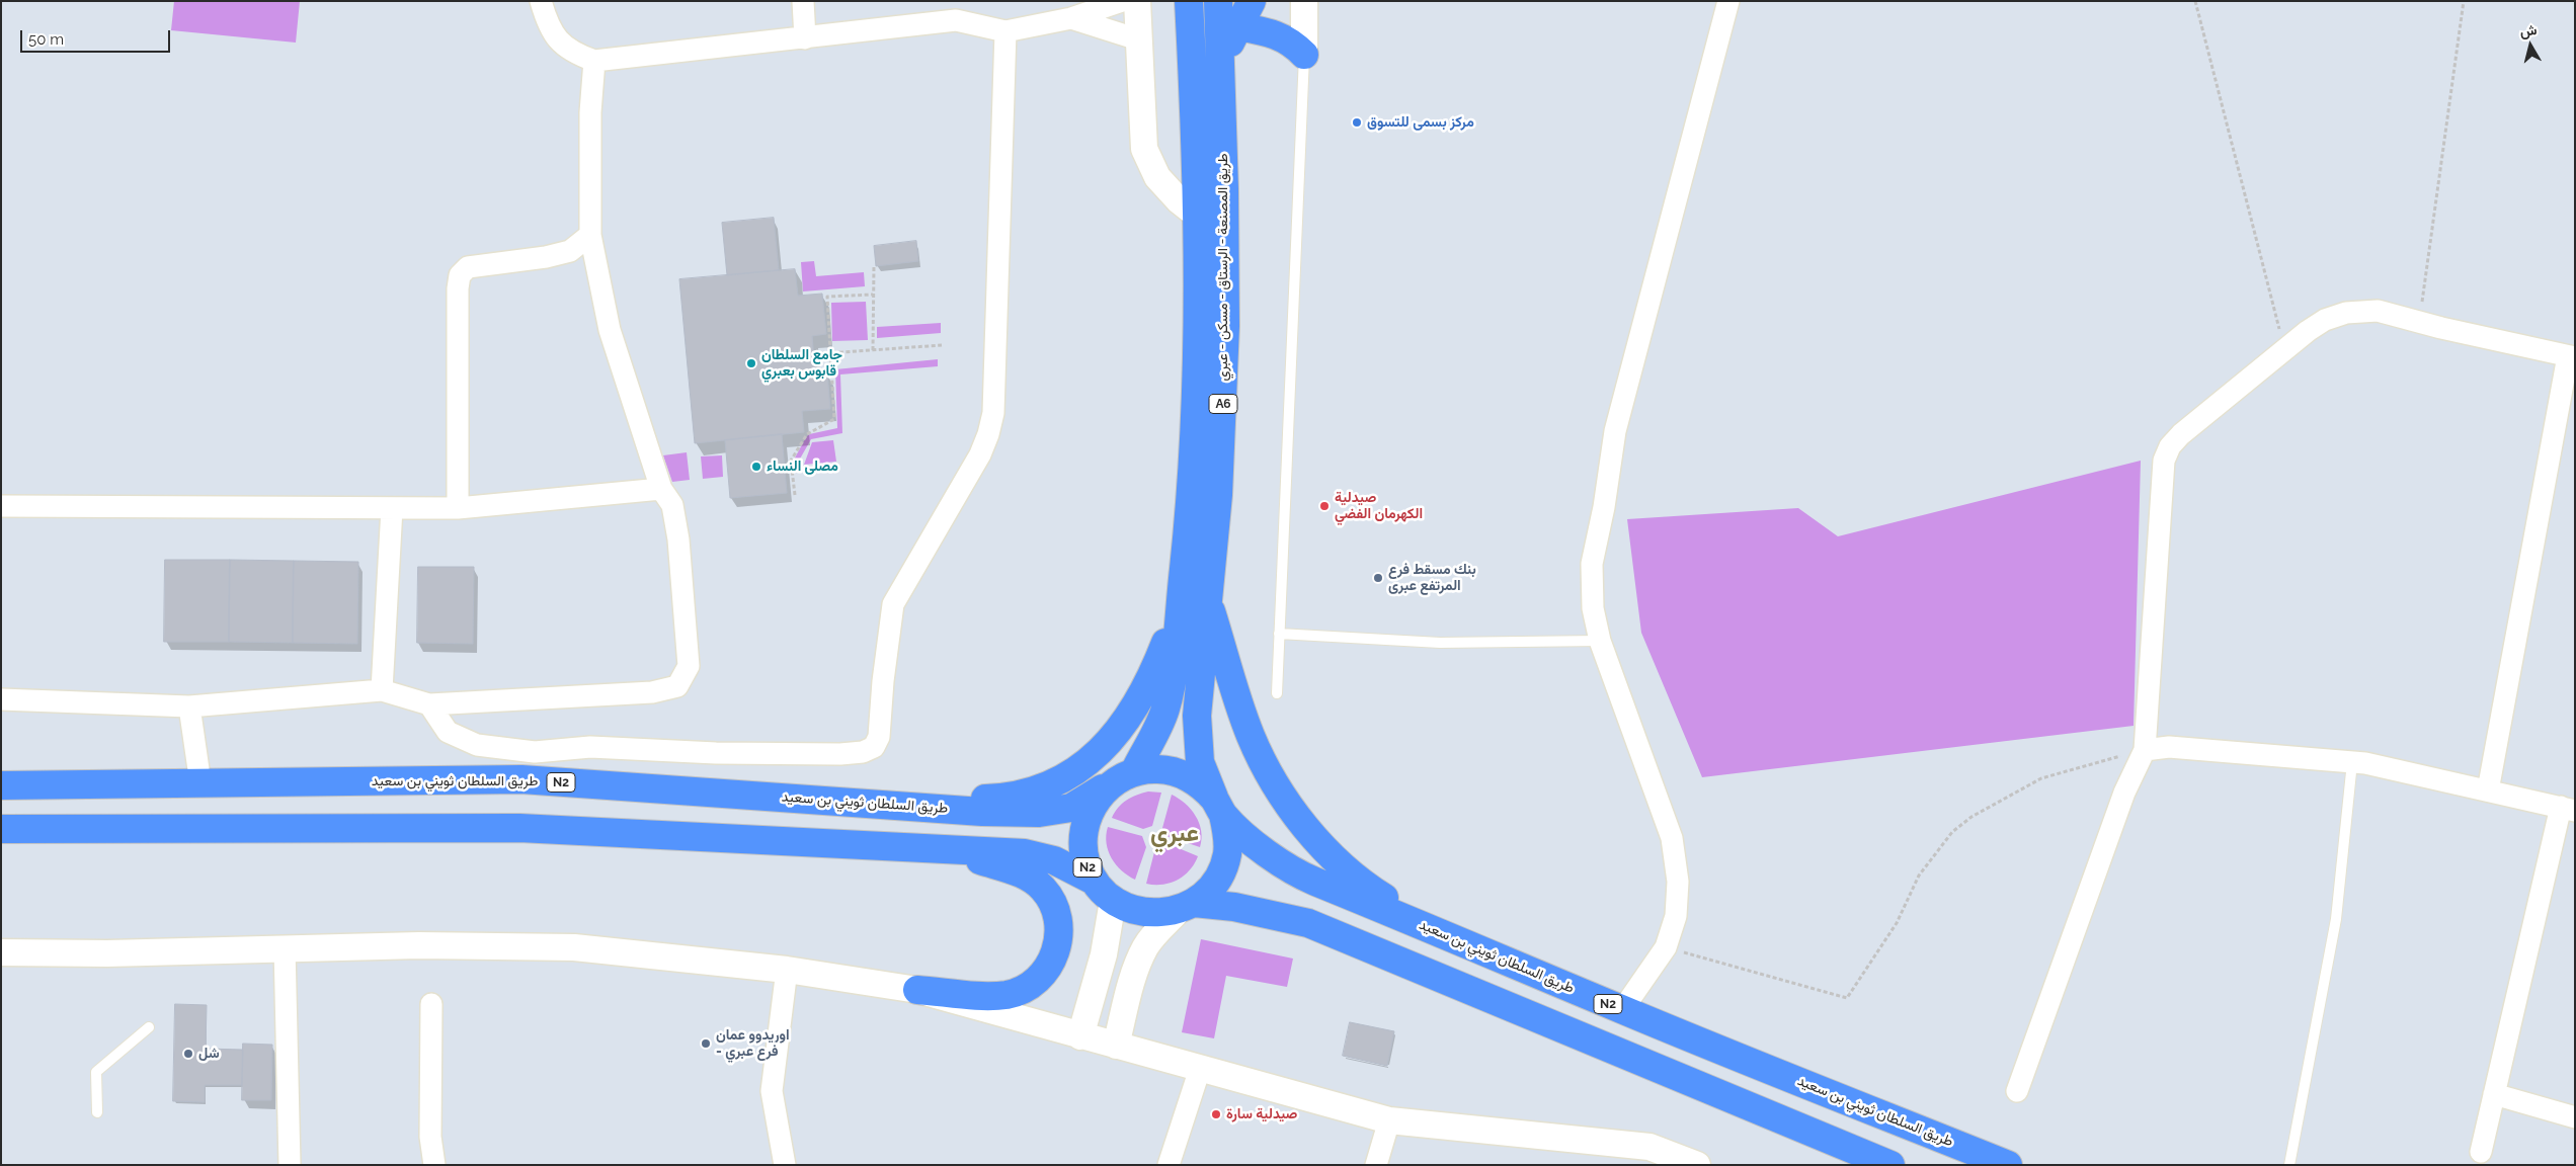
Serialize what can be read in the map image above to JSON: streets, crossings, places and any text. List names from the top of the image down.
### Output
{
  "streets": {
    "highway": [
      "طريق المصنعة - الرستاق - مسكن - عبري",
      "A6",
      "طريق السلطان ثويني بن سعيد",
      "N2"
    ]
  },
  "crossings": [
    ["طريق المصنعة - الرستاق - مسكن - عبري", "طريق السلطان ثويني بن سعيد"],
    ["طريق المصنعة - الرستاق - مسكن - عبري", "N2"],
    ["طريق السلطان ثويني بن سعيد", "N2"]
  ],
  "districts": ["عبري"],
  "places": [
    "مركز بسمى للتسوق",
    "جامع السلطان قابوس بعبري",
    "مصلى النساء",
    "صيدلية الكهرمان الفضي",
    "بنك مسقط فرع المرتفع عبرى",
    "اوريدوو عمان - فرع عبري",
    "شل",
    "صيدلية سارة"
  ],
  "scale_bar": "50 m",
  "north": "top"
}
